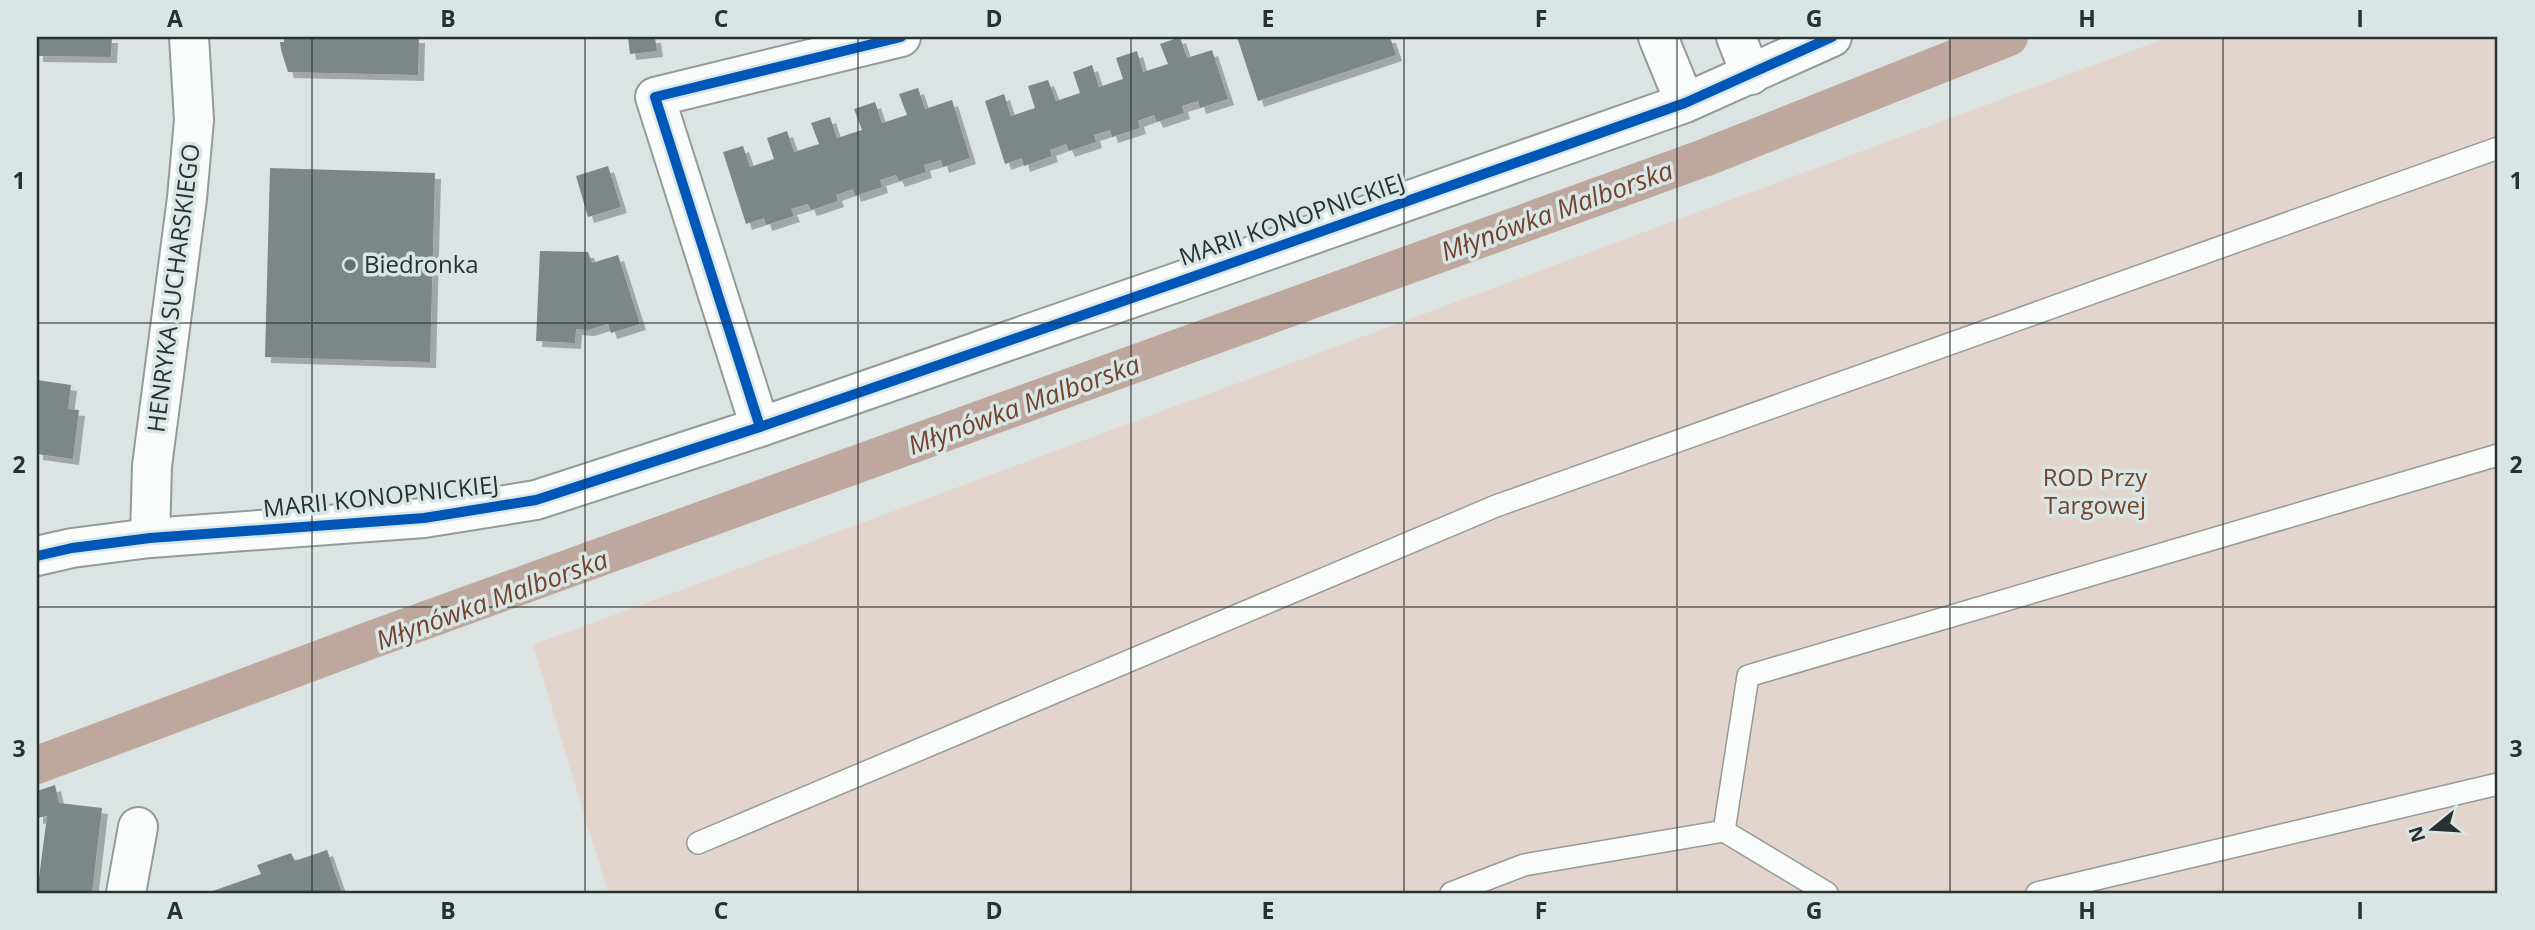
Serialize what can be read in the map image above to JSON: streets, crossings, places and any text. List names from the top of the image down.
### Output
{
  "streets": {
    "street": ["MARII KONOPNICKIEJ", "HENRYKA SUCHARSKIEGO"]
  },
  "crossings": [
    ["MARII KONOPNICKIEJ", "HENRYKA SUCHARSKIEGO"]
  ],
  "water": ["Młynówka Malborska"],
  "parks": ["ROD Przy Targowej"],
  "places": ["Biedronka"],
  "north": "left",
  "grid": {
    "columns": [
      "A",
      "B",
      "C",
      "D",
      "E",
      "F",
      "G",
      "H",
      "I"
    ],
    "rows": ["1", "2", "3"]
  }
}
